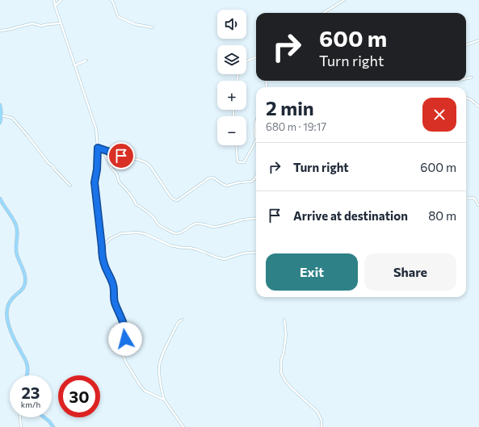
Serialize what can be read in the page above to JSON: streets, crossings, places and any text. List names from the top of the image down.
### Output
{
  "page": {
    "map_buttons": ["+", "−"],
    "turn": ["600 m", "Turn right"],
    "heading": ["2 min", "680 m · 19:17"],
    "list": [
      {
        "name": "Turn right",
        "value": "600 m"
      },
      {
        "name": "Arrive at destination",
        "value": "80 m"
      }
    ],
    "buttons": ["Exit", "Share"],
    "speed": "23 km/h",
    "limit": "30"
  }
}
